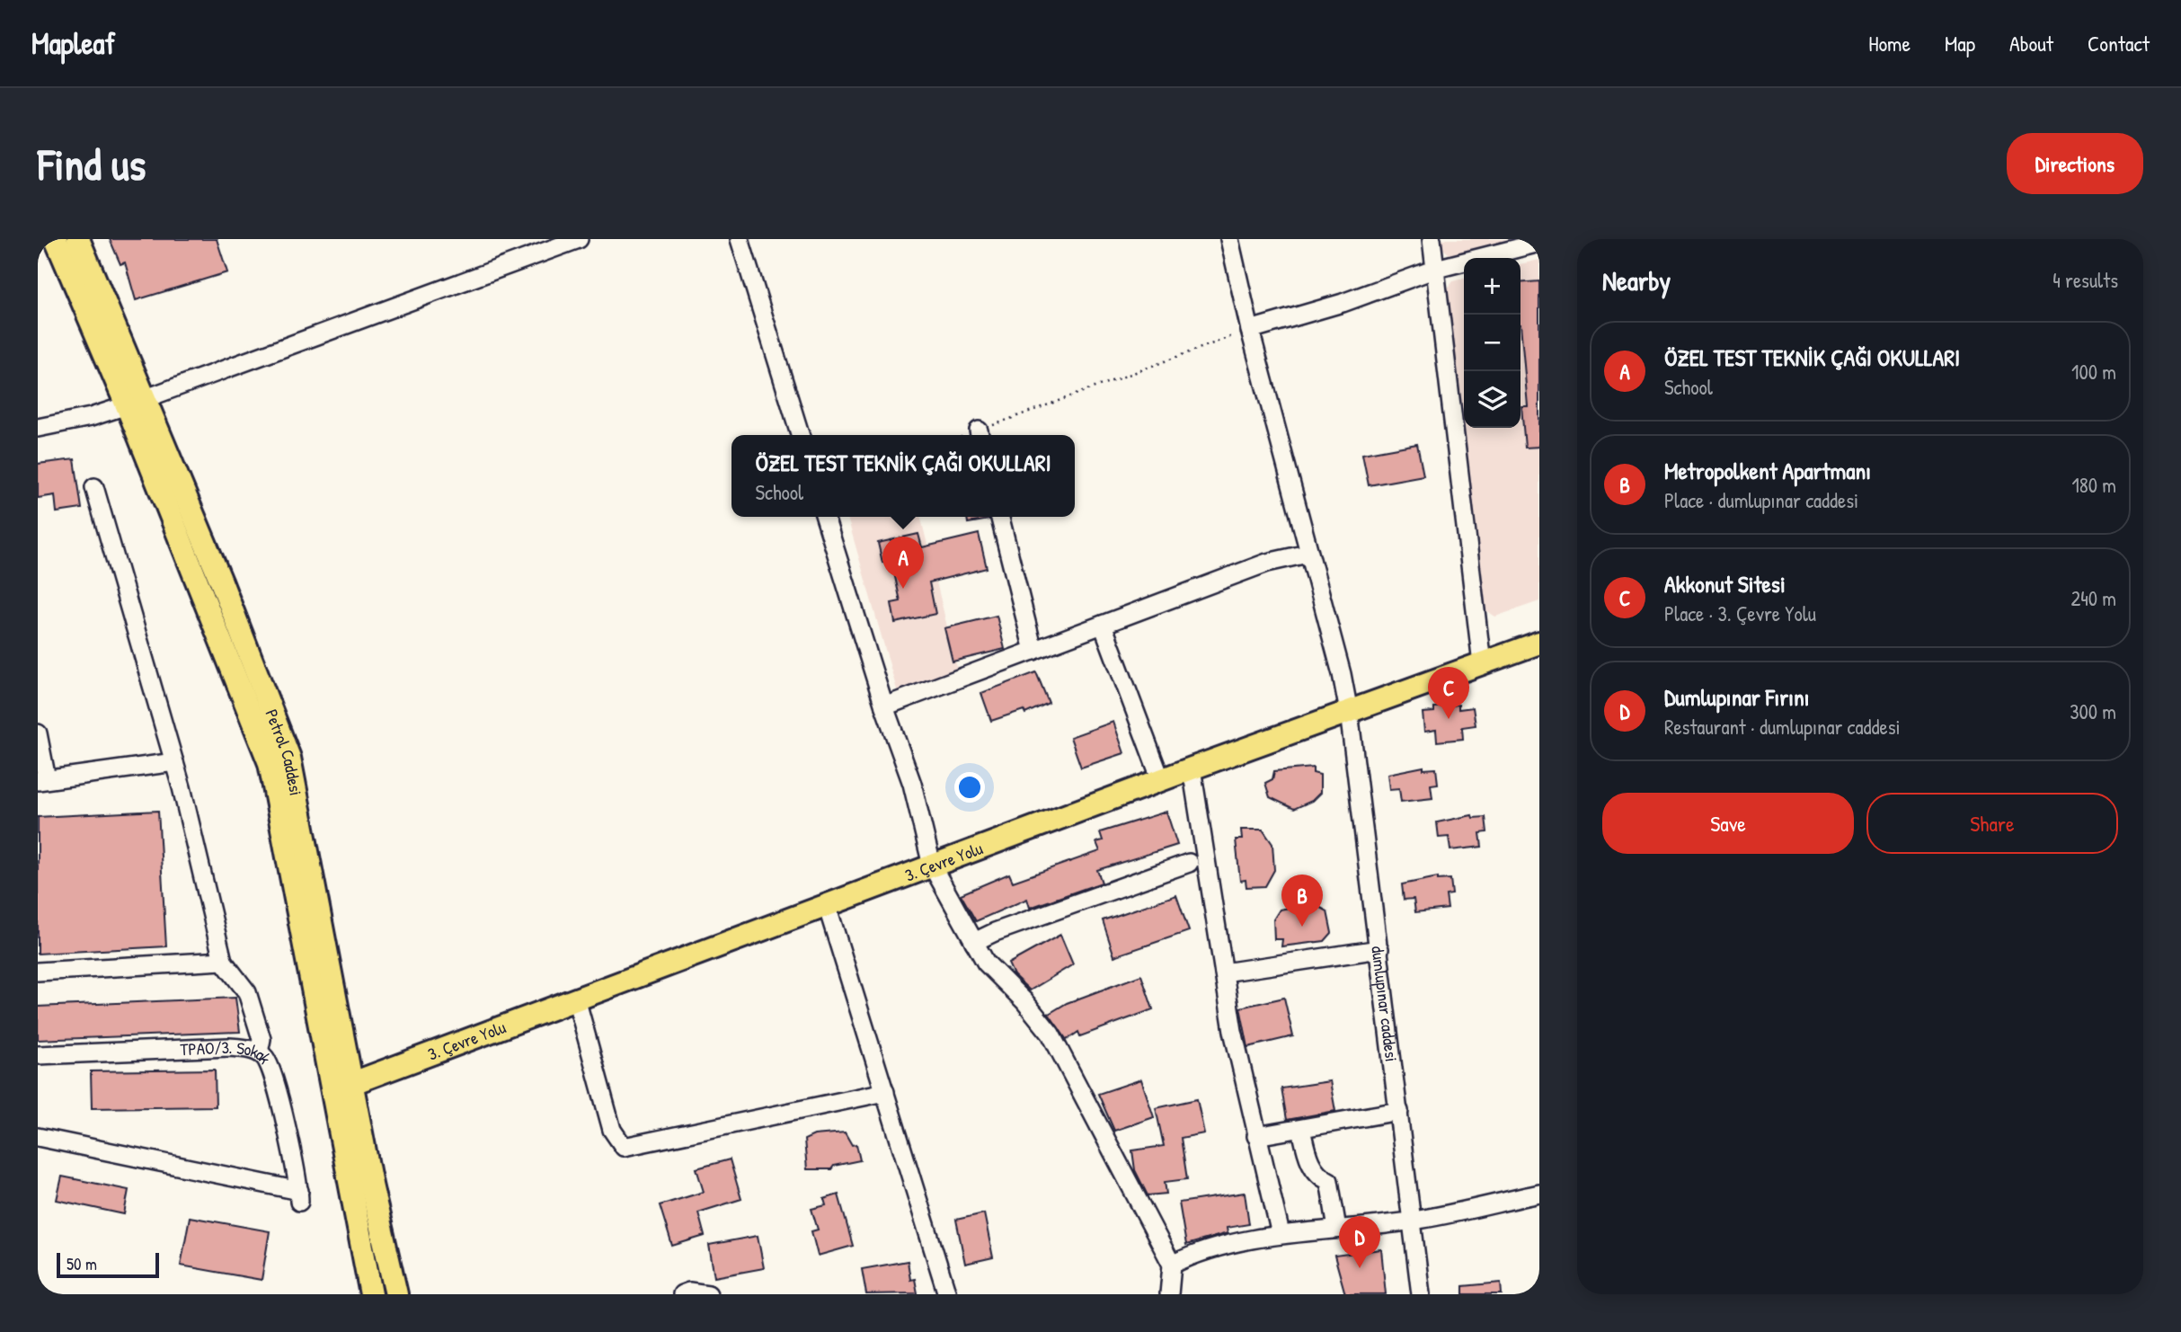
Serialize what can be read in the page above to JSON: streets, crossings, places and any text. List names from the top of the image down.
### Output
{
  "streets": {
    "main road": ["Petrol Caddesi", "3. Çevre Yolu"],
    "street": ["dumlupınar caddesi", "TPAO/3. Sokak"]
  },
  "crossings": [
    ["Petrol Caddesi", "3. Çevre Yolu"],
    ["3. Çevre Yolu", "dumlupınar caddesi"]
  ],
  "scale_bar": "50 m",
  "page": {
    "header": "Mapleaf",
    "nav": [
      "Home",
      "Map",
      "About",
      "Contact"
    ],
    "buttons": [
      "Directions",
      ["Save", "Share"]
    ],
    "title": "Find us",
    "heading": ["Nearby", "4 results"],
    "map_buttons": ["+", "−"],
    "list": [
      {
        "mark": "A",
        "name": "ÖZEL TEST TEKNİK ÇAĞI OKULLARI",
        "note": "School",
        "value": "100 m"
      },
      {
        "mark": "B",
        "name": "Metropolkent Apartmanı",
        "note": "Place · dumlupınar caddesi",
        "value": "180 m"
      },
      {
        "mark": "C",
        "name": "Akkonut Sitesi",
        "note": "Place · 3. Çevre Yolu",
        "value": "240 m"
      },
      {
        "mark": "D",
        "name": "Dumlupınar Fırını",
        "note": "Restaurant · dumlupınar caddesi",
        "value": "300 m"
      }
    ],
    "popup": ["ÖZEL TEST TEKNİK ÇAĞI OKULLARI", "School"],
    "pins": [
      "A",
      "C",
      "B",
      "D"
    ],
    "scale": "50 m"
  }
}
